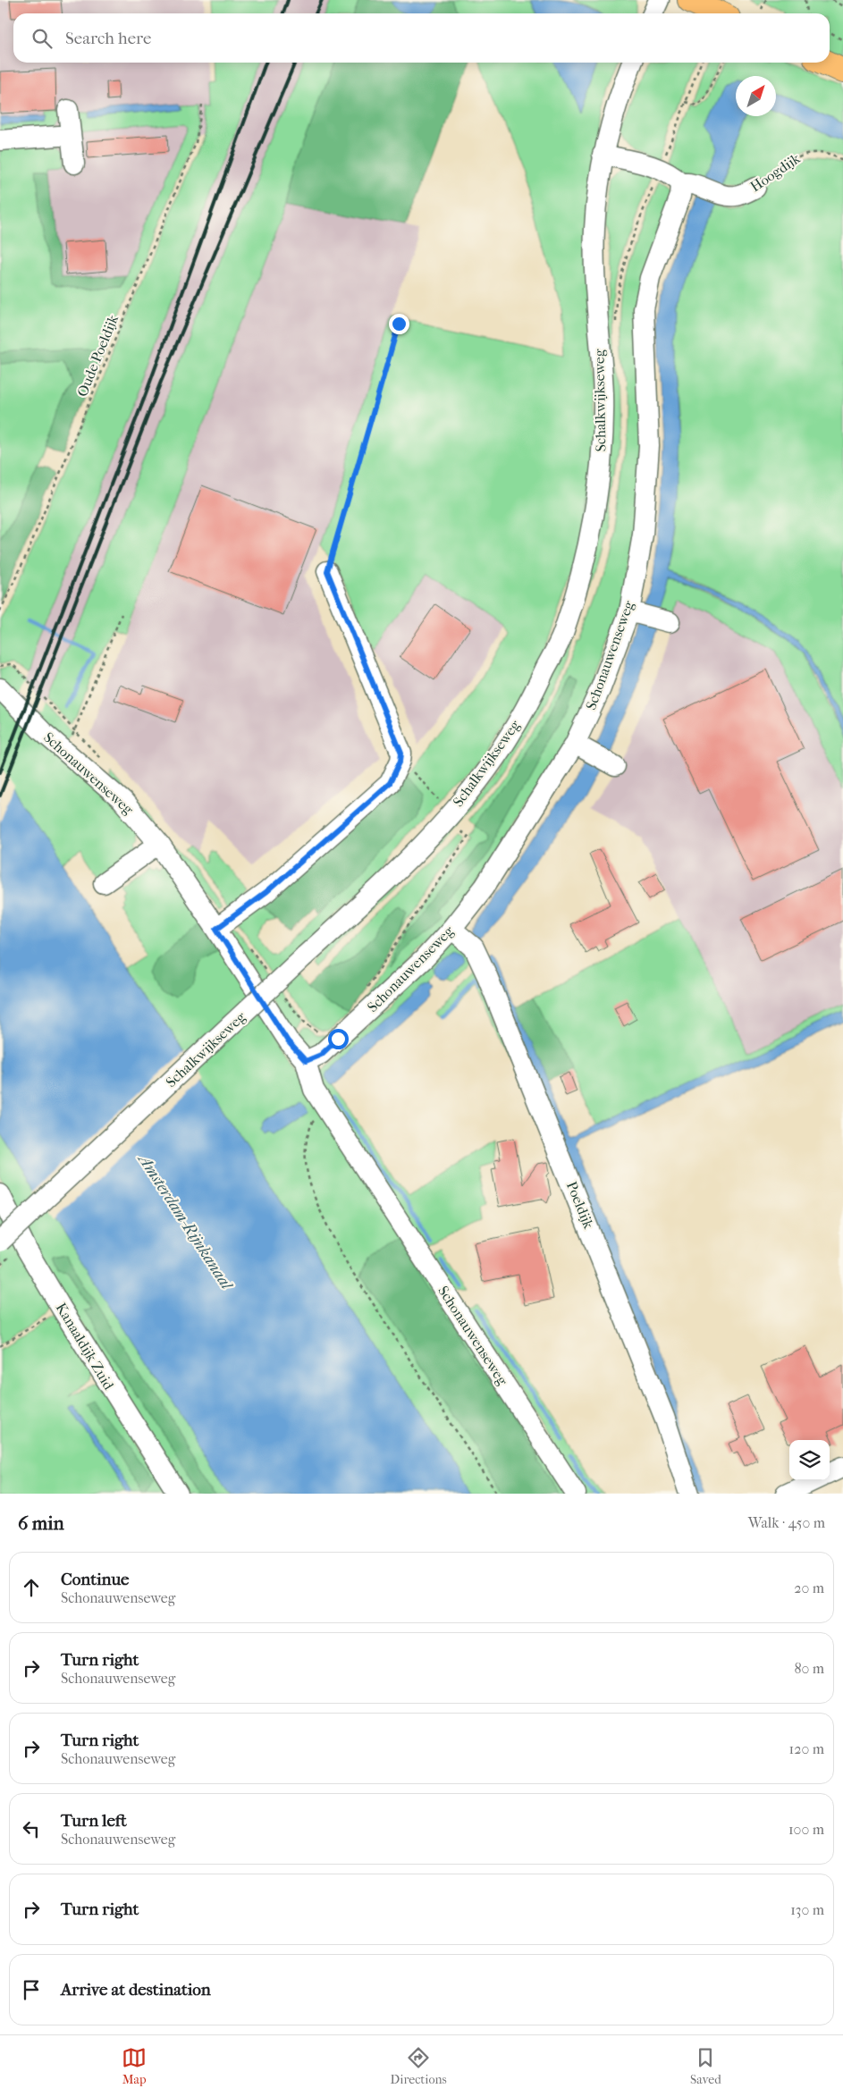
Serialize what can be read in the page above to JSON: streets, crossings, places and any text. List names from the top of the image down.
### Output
{
  "streets": {
    "street": [
      "Hoogdijk",
      "Schalkwijkseweg",
      "Schonauwenseweg",
      "Poeldijk",
      "Kanaaldijk Zuid"
    ],
    "path": ["Oude Poeldijk"]
  },
  "crossings": [
    ["Hoogdijk", "Schonauwenseweg"],
    ["Schonauwenseweg", "Poeldijk"]
  ],
  "water": ["Amsterdam-Rijnkanaal"],
  "north": "top right",
  "page": {
    "search": "Search here",
    "heading": ["6 min", "Walk · 450 m"],
    "list": [
      ["Continue", "Schonauwenseweg", "20 m"],
      ["Turn right", "Schonauwenseweg", "80 m"],
      ["Turn right", "Schonauwenseweg", "120 m"],
      ["Turn left", "Schonauwenseweg", "100 m"],
      ["Turn right", "130 m"],
      "Arrive at destination"
    ],
    "nav": ["Map", "Directions", "Saved"]
  }
}
